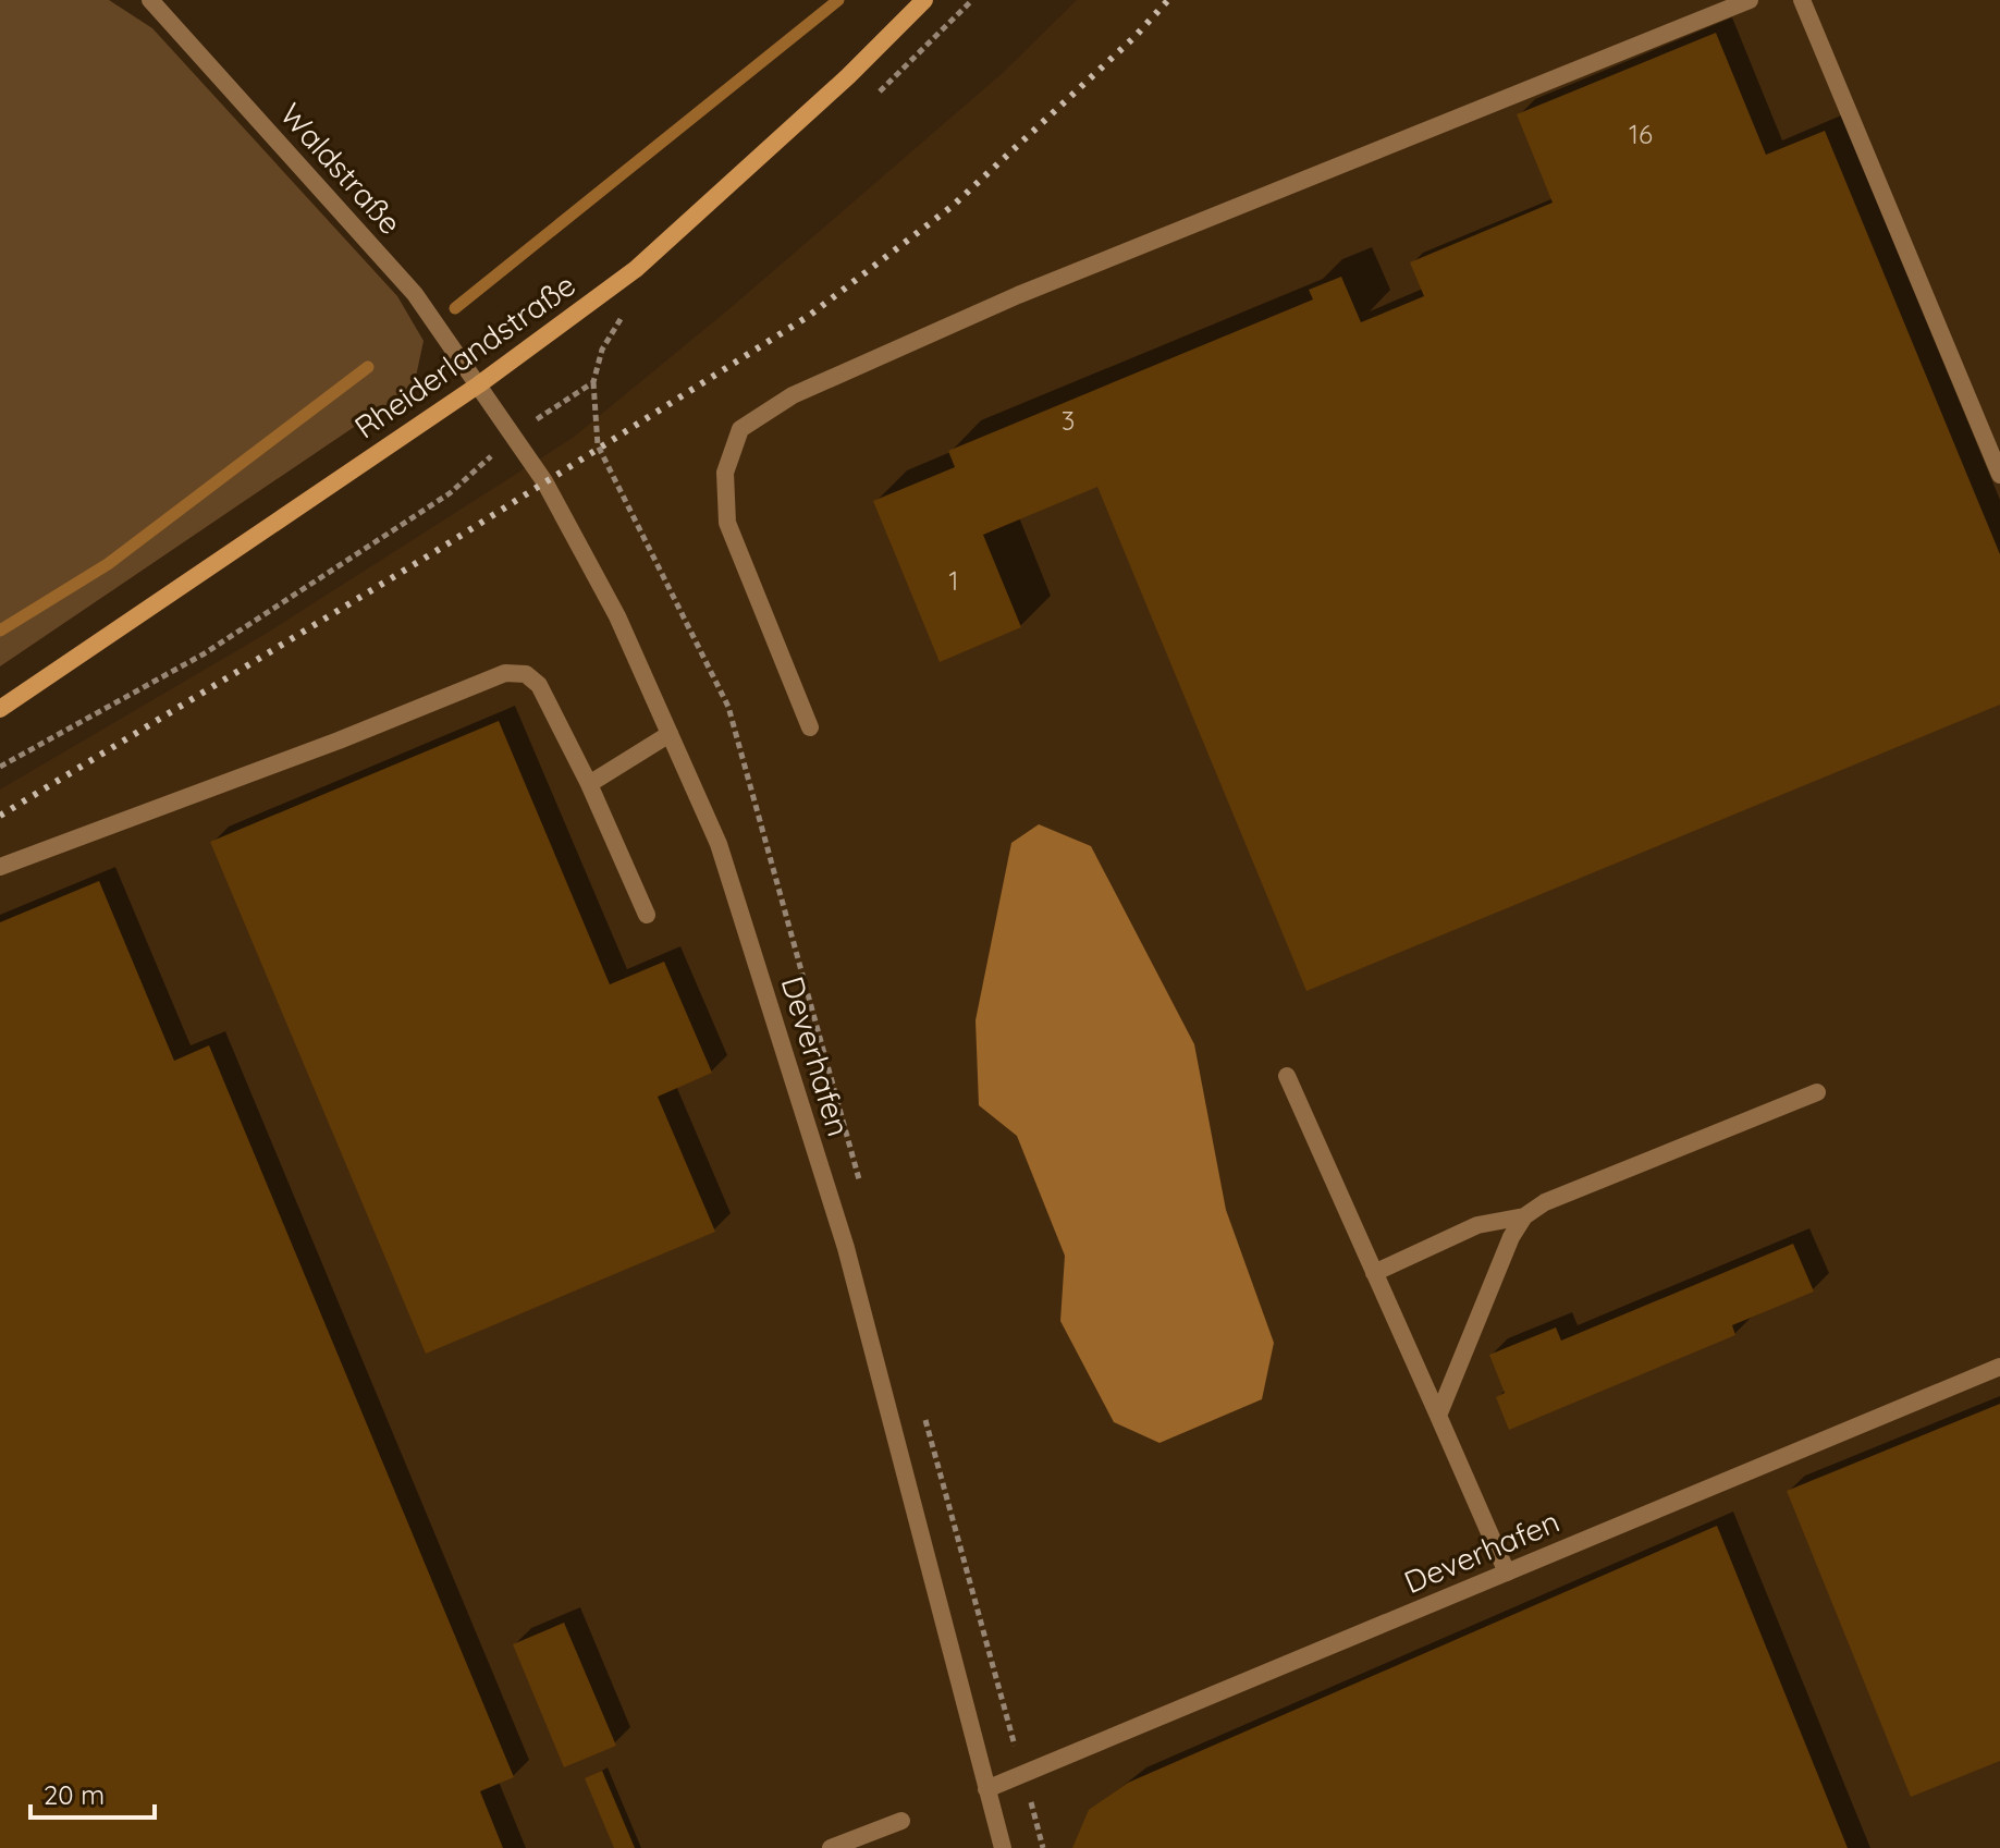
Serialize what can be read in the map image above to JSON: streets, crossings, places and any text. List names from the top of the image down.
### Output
{
  "streets": {
    "main road": ["Rheiderlandstraße"],
    "street": ["Waldstraße", "Deverhafen"]
  },
  "crossings": [
    ["Waldstraße", "Rheiderlandstraße"],
    ["Waldstraße", "Deverhafen"],
    ["Rheiderlandstraße", "Deverhafen"]
  ],
  "house_numbers": ["16", "3", "1"],
  "scale_bar": "20 m"
}
